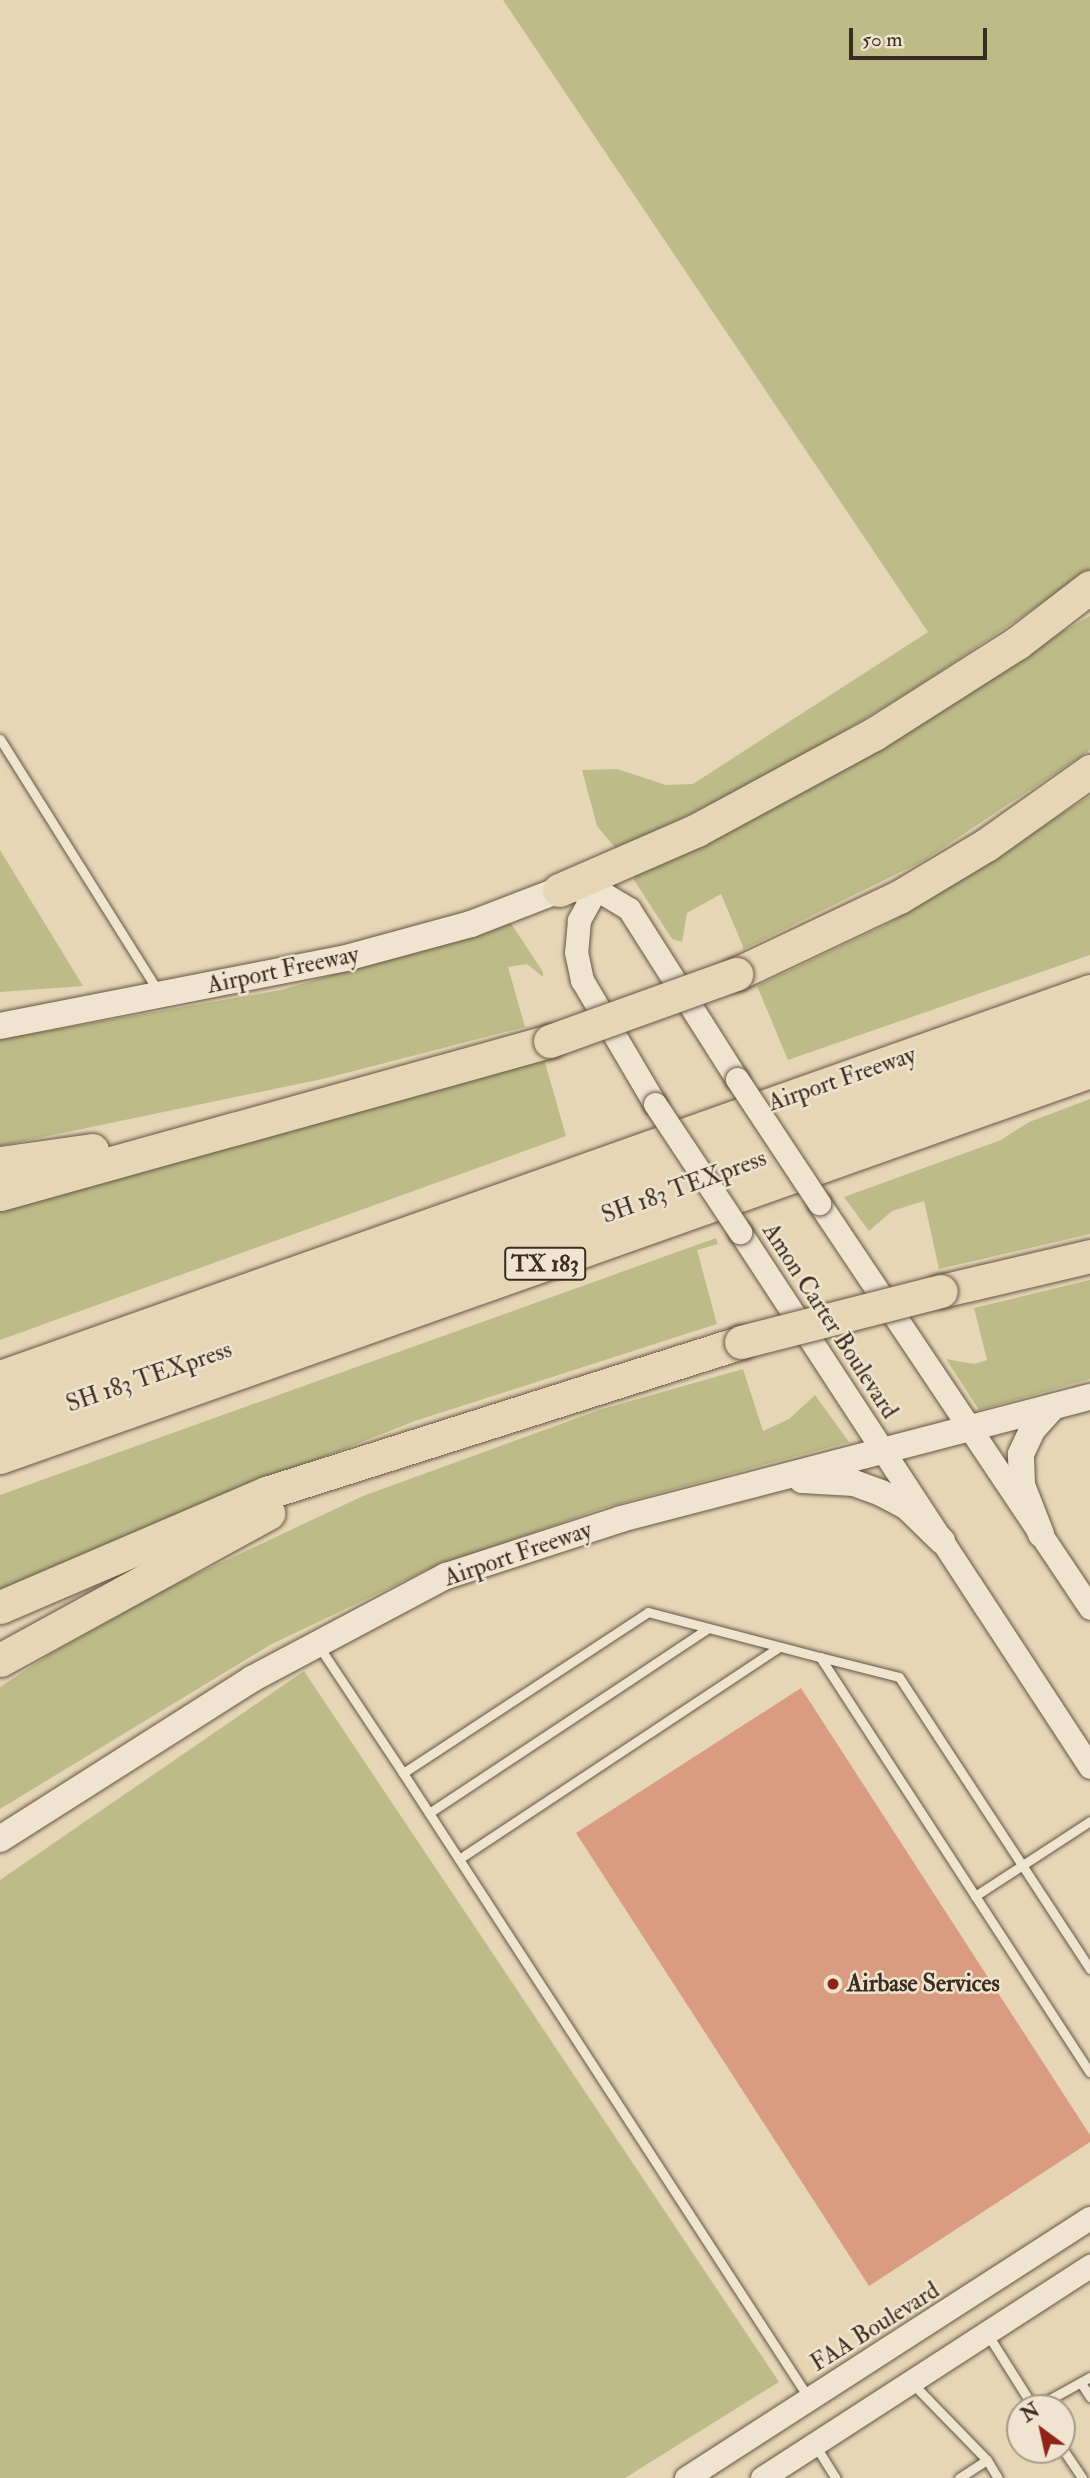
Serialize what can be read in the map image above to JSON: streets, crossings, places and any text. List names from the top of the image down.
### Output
{
  "streets": {
    "highway": ["Airport Freeway", "SH 183 TEXpress", "TX 183"],
    "street": ["Amon Carter Boulevard", "FAA Boulevard"]
  },
  "crossings": [
    ["Airport Freeway", "Amon Carter Boulevard"]
  ],
  "places": ["Airbase Services"],
  "scale_bar": "50 m",
  "north": "top left"
}
